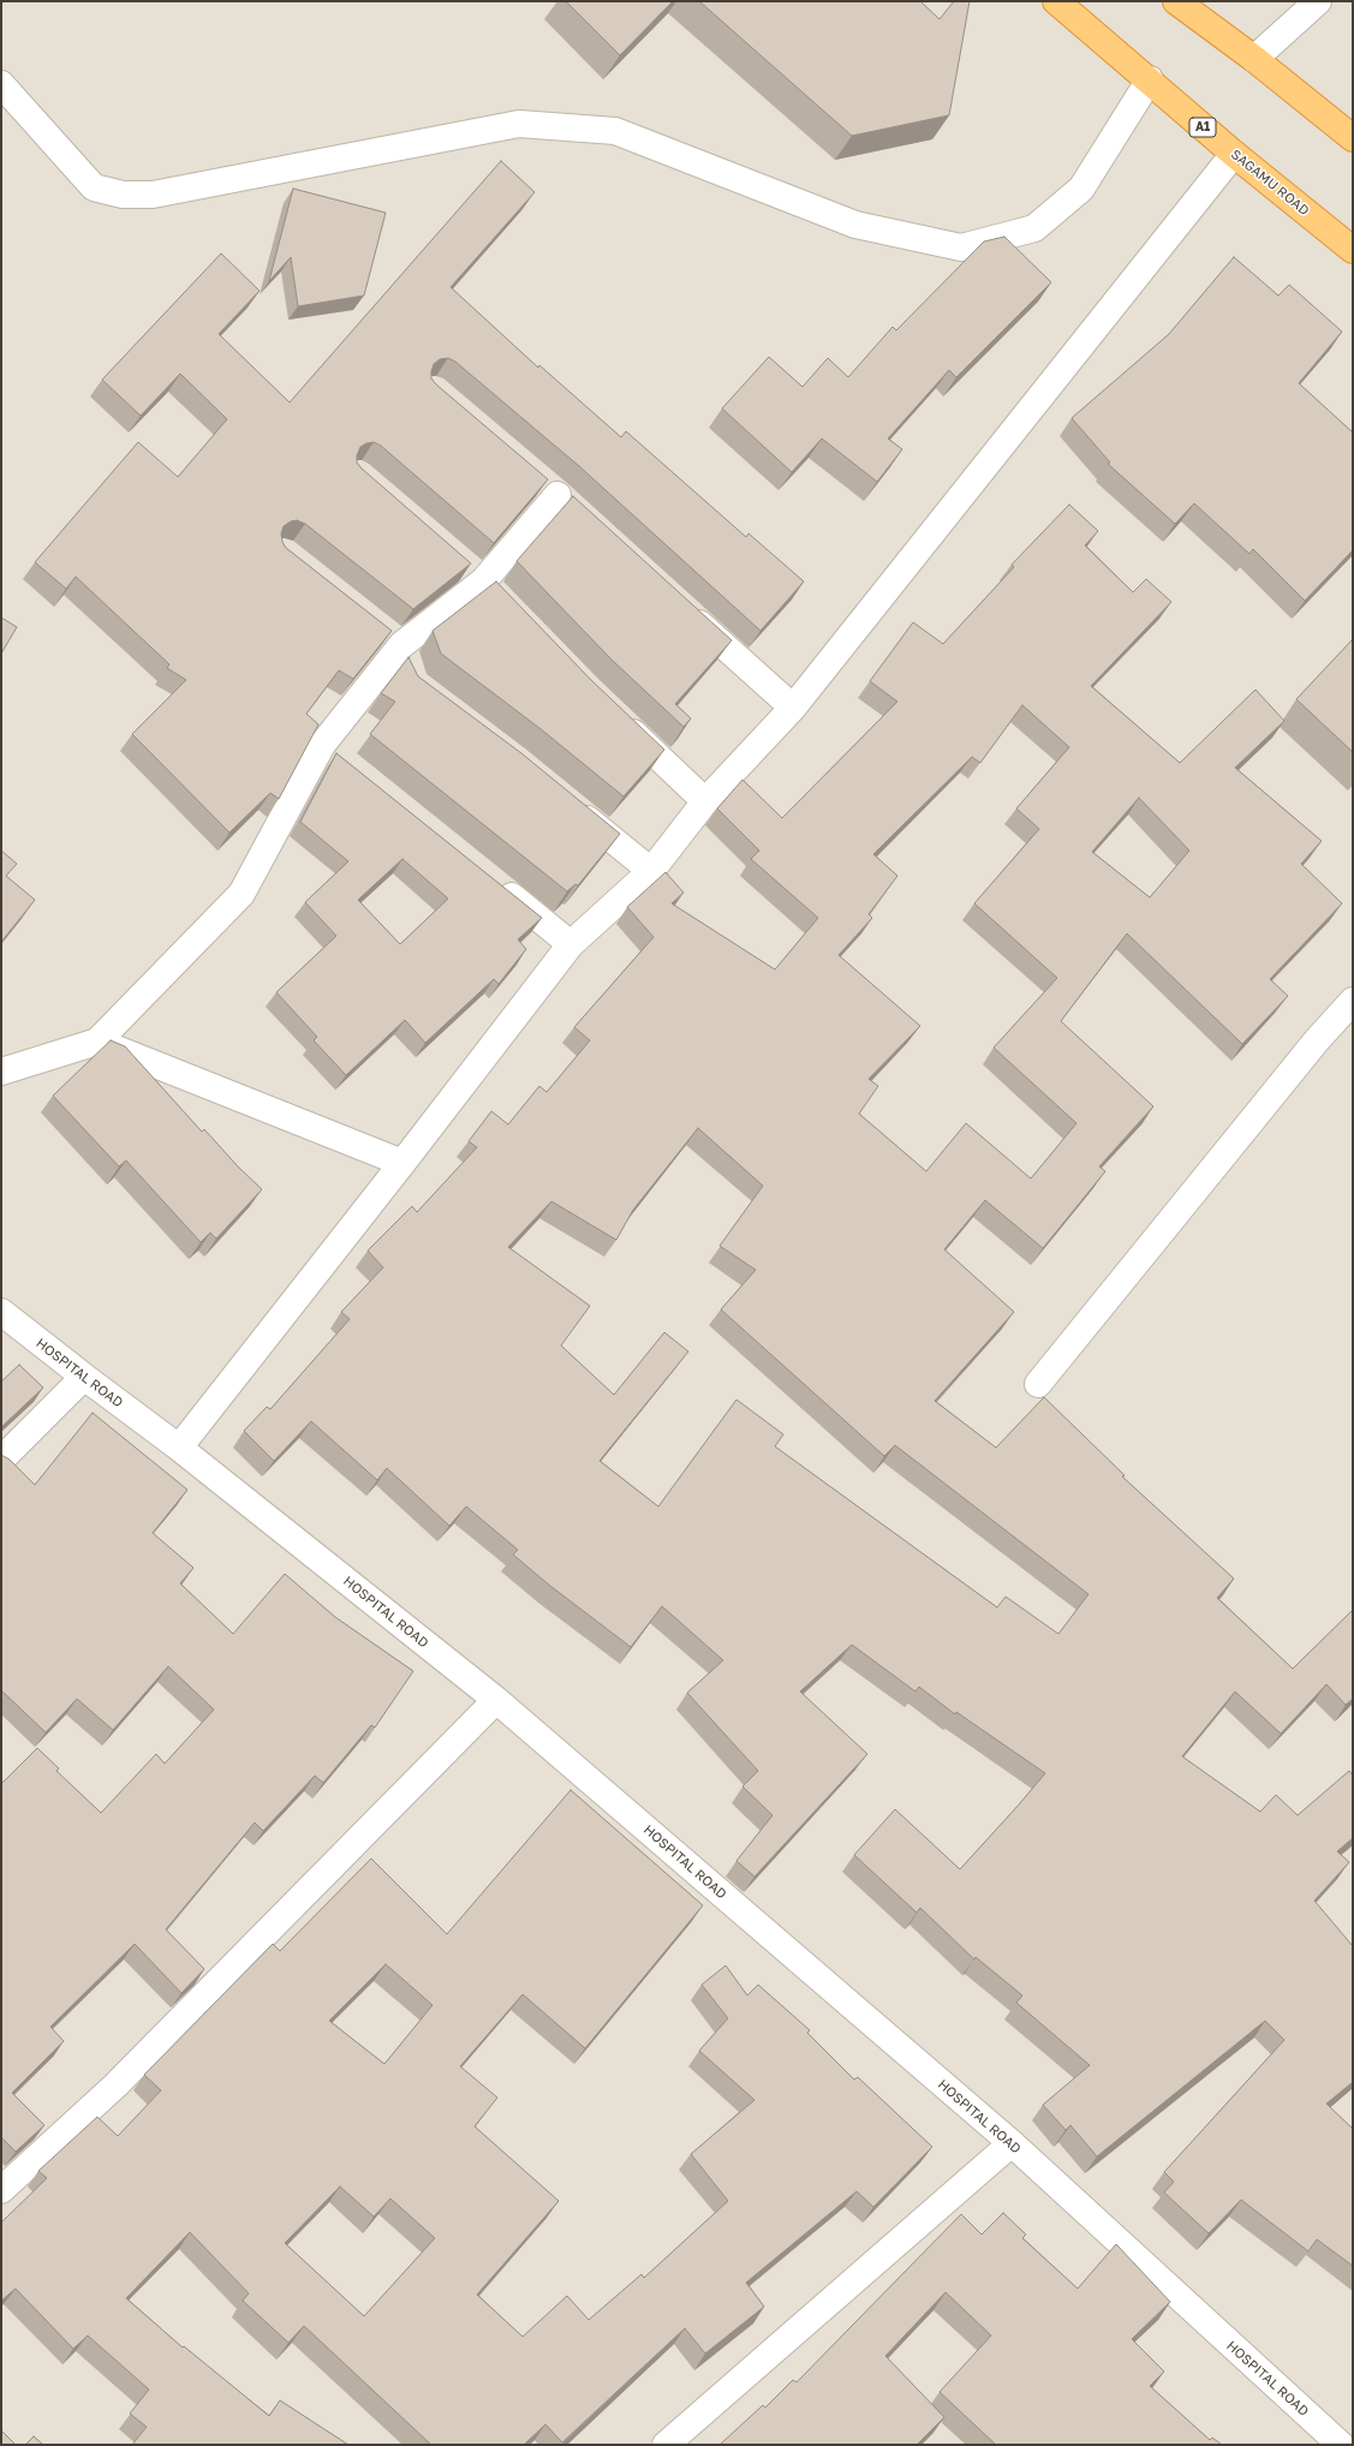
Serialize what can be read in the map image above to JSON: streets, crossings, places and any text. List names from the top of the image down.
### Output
{
  "streets": {
    "highway": ["A1", "SAGAMU ROAD"],
    "street": ["HOSPITAL ROAD"]
  }
}
